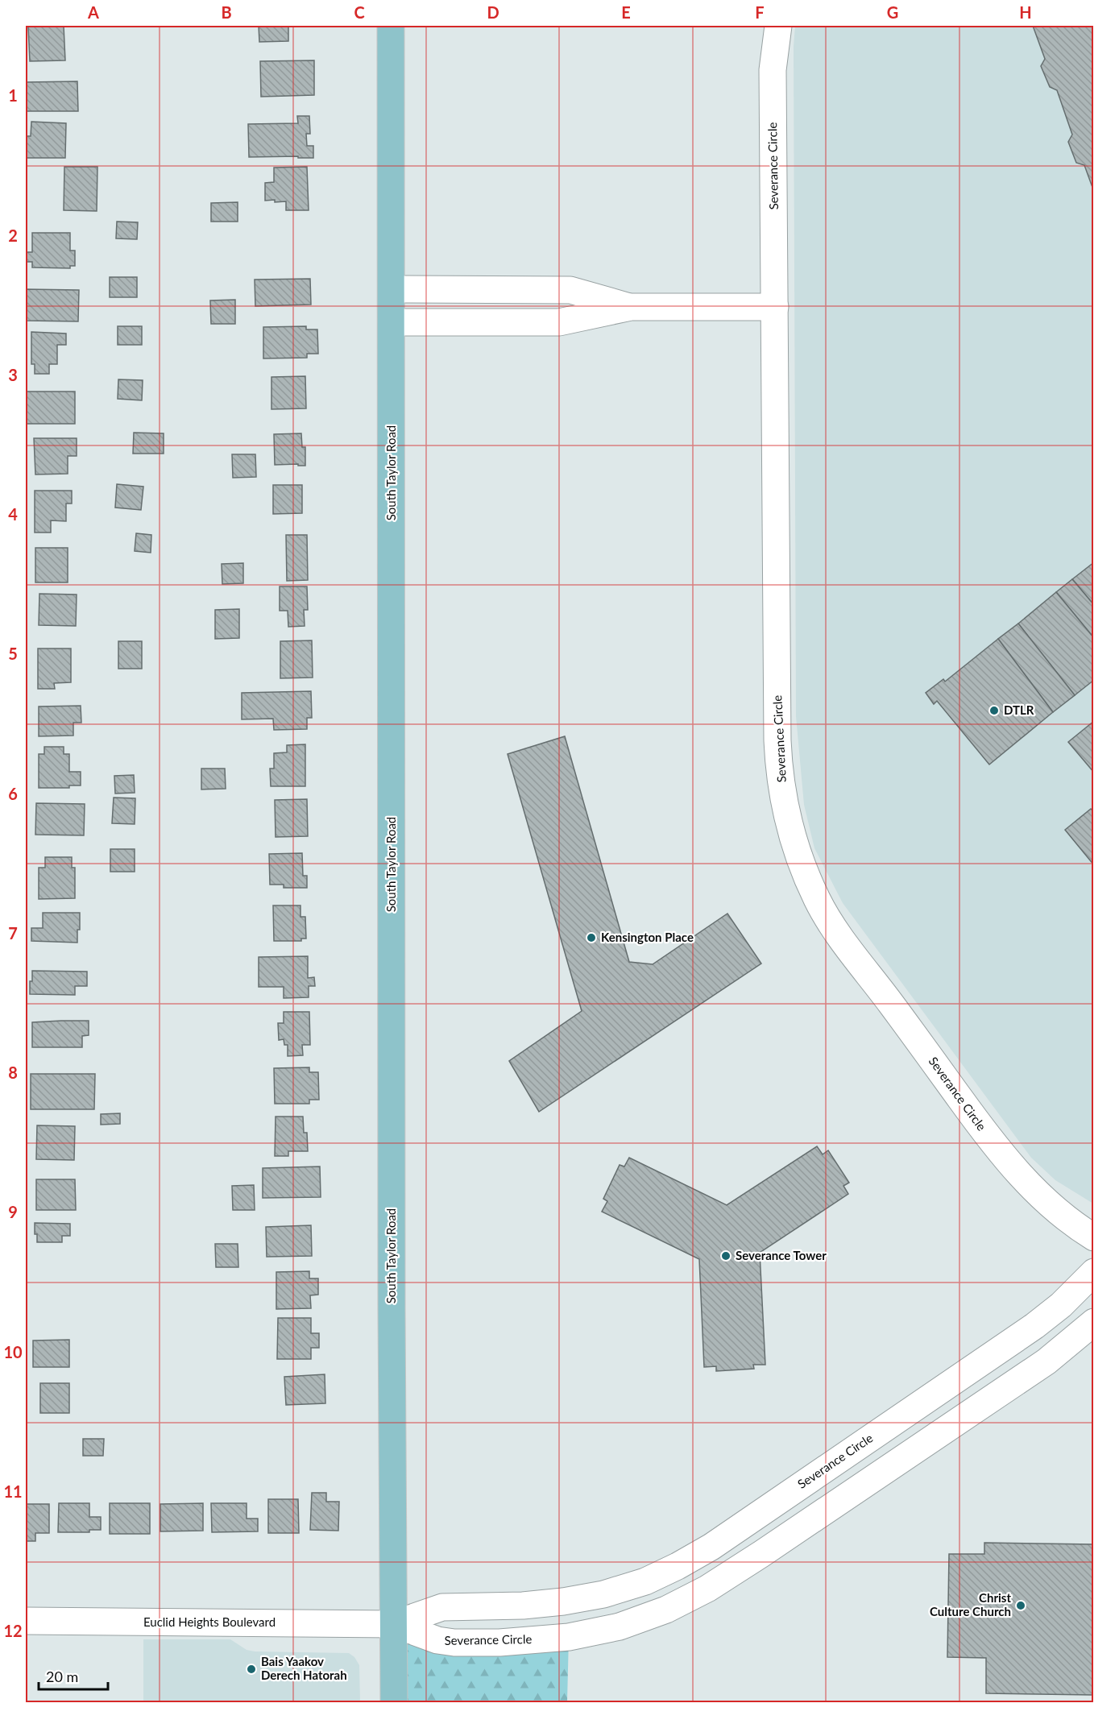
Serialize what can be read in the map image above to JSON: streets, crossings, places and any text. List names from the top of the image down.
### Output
{
  "streets": {
    "main road": ["South Taylor Road"],
    "street": ["Severance Circle", "Euclid Heights Boulevard"]
  },
  "crossings": [
    ["Severance Circle", "South Taylor Road"],
    ["Severance Circle", "Euclid Heights Boulevard"],
    ["South Taylor Road", "Euclid Heights Boulevard"]
  ],
  "places": [
    "DTLR",
    "Kensington Place",
    "Severance Tower",
    "Christ Culture Church",
    "Bais Yaakov Derech Hatorah"
  ],
  "scale_bar": "20 m",
  "grid": {
    "columns": [
      "A",
      "B",
      "C",
      "D",
      "E",
      "F",
      "G",
      "H"
    ],
    "rows": [
      "1",
      "2",
      "3",
      "4",
      "5",
      "6",
      "7",
      "8",
      "9",
      "10",
      "11",
      "12"
    ]
  }
}
